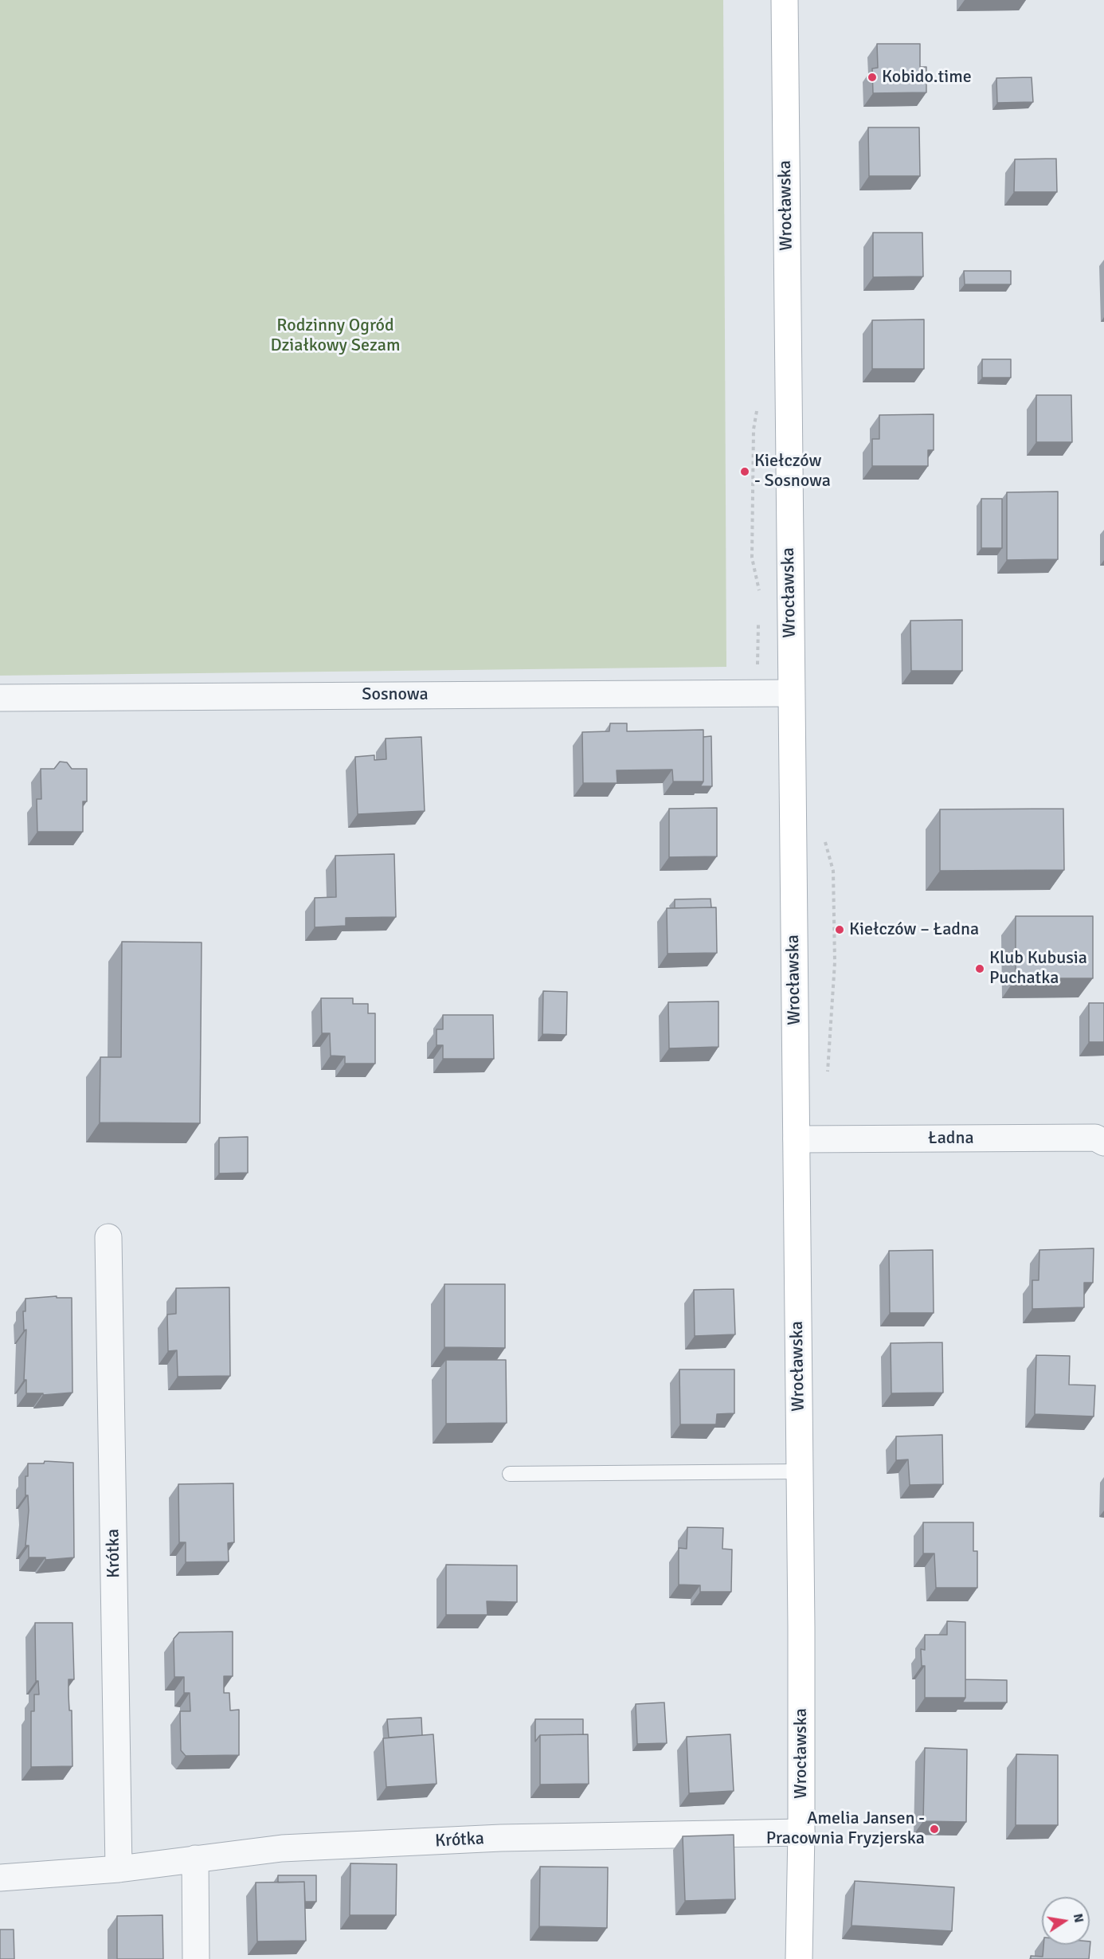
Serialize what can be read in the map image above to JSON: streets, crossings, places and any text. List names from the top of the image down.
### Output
{
  "streets": {
    "street": [
      "Wrocławska",
      "Sosnowa",
      "Ładna",
      "Krótka"
    ]
  },
  "crossings": [
    ["Wrocławska", "Sosnowa"],
    ["Wrocławska", "Ładna"],
    ["Wrocławska", "Krótka"]
  ],
  "parks": ["Rodzinny Ogród Działkowy Sezam"],
  "places": [
    "Kobido.time",
    "Kiełczów - Sosnowa",
    "Kiełczów – Ładna",
    "Klub Kubusia Puchatka",
    "Amelia Jansen - Pracownia Fryzjerska"
  ],
  "north": "right"
}
